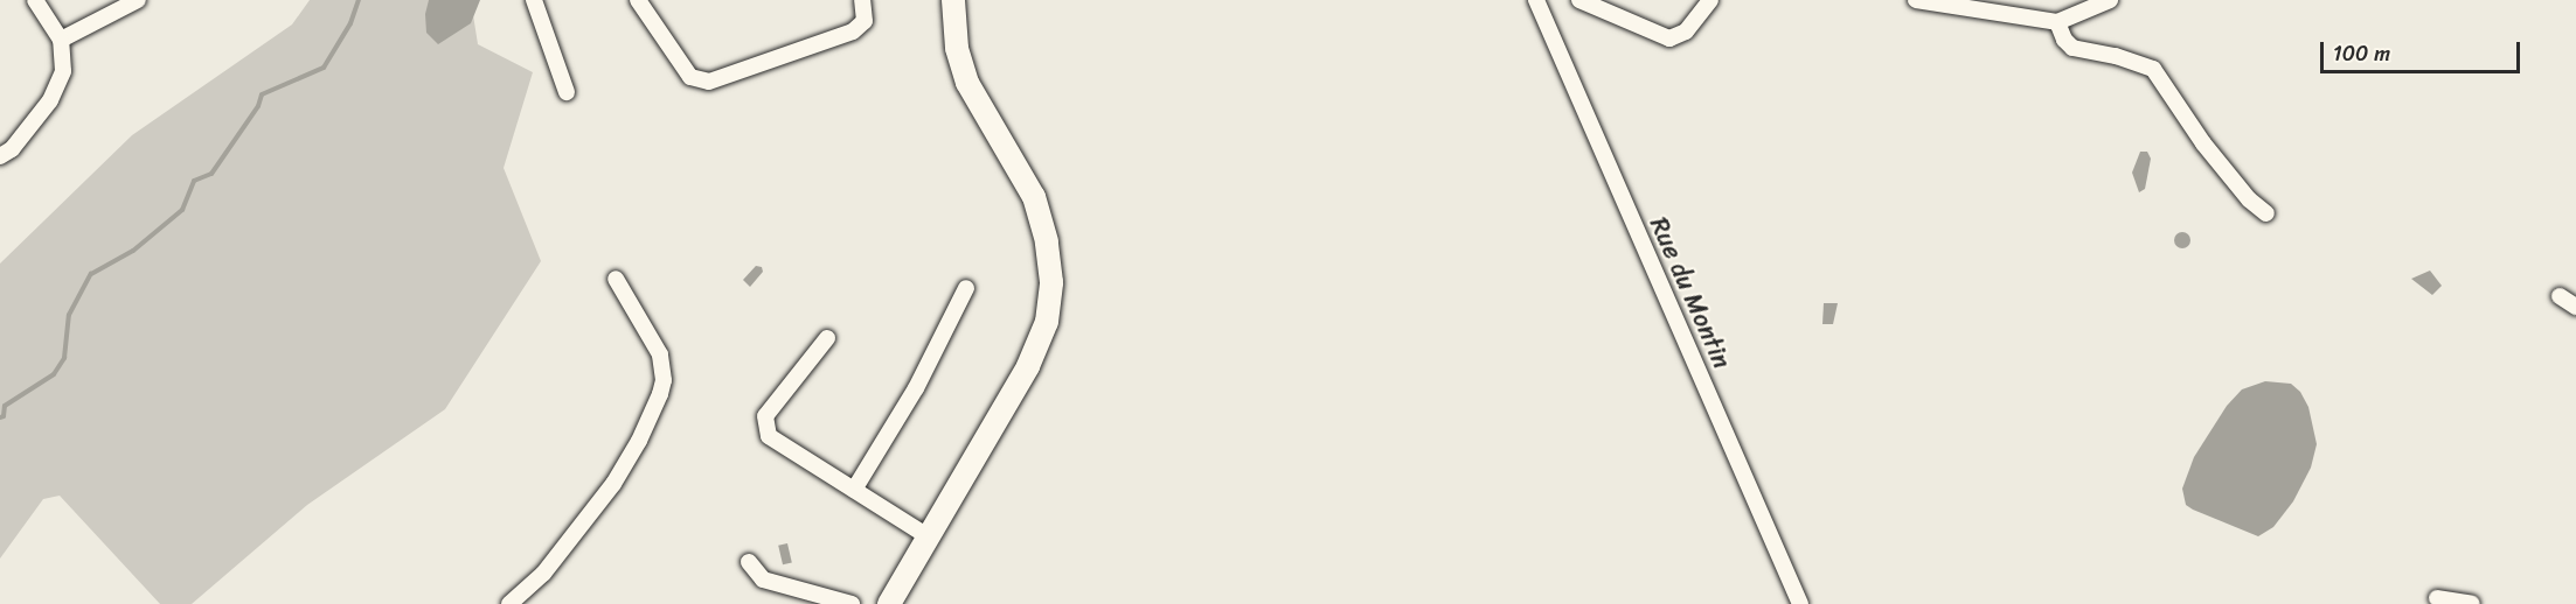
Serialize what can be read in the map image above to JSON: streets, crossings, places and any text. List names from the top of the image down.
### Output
{
  "streets": {
    "street": ["Rue du Montin"]
  },
  "scale_bar": "100 m"
}
